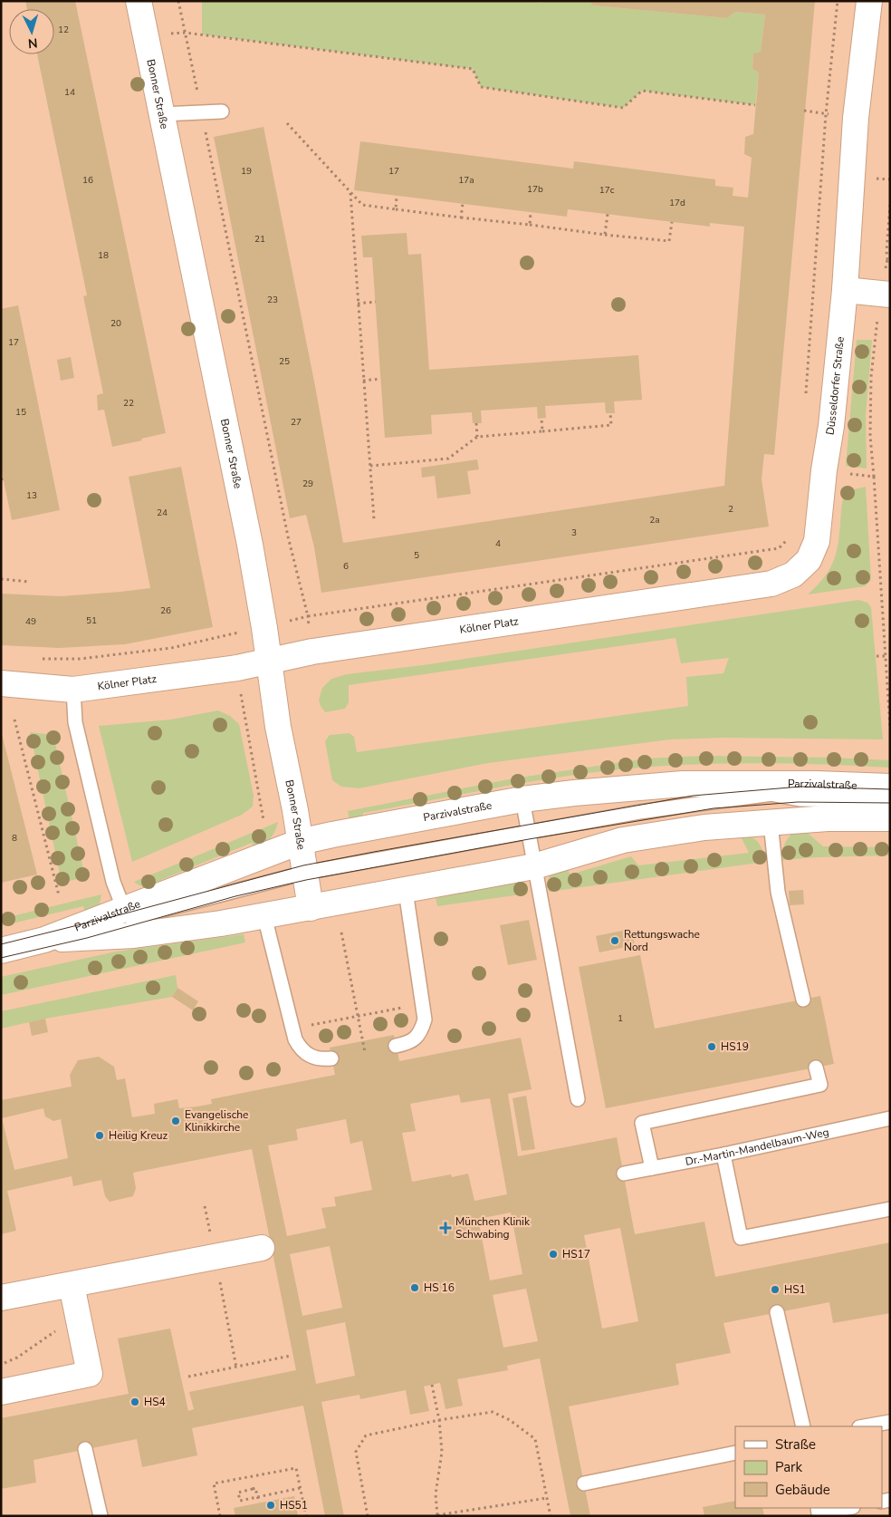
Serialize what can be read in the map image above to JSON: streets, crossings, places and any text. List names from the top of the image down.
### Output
{
  "streets": {
    "street": [
      "Bonner Straße",
      "Düsseldorfer Straße",
      "Kölner Platz",
      "Parzivalstraße"
    ],
    "lane": ["Dr.-Martin-Mandelbaum-Weg"]
  },
  "crossings": [
    ["Bonner Straße", "Kölner Platz"],
    ["Bonner Straße", "Parzivalstraße"],
    ["Düsseldorfer Straße", "Kölner Platz"]
  ],
  "places": {
    "other": [
      "Rettungswache Nord",
      "HS19",
      "Evangelische Klinikkirche",
      "Heilig Kreuz",
      "HS17",
      "HS 16",
      "HS1",
      "HS4",
      "HS51"
    ],
    "health": ["München Klinik Schwabing"]
  },
  "house_numbers": [
    "12",
    "14",
    "19",
    "17",
    "16",
    "17a",
    "17b",
    "17c",
    "17d",
    "21",
    "18",
    "23",
    "20",
    "17",
    "25",
    "22",
    "15",
    "27",
    "29",
    "13",
    "2",
    "24",
    "2a",
    "3",
    "4",
    "5",
    "6",
    "26",
    "51",
    "49",
    "8",
    "1"
  ],
  "legend": ["Straße", "Park", "Gebäude"],
  "north": "bottom"
}
